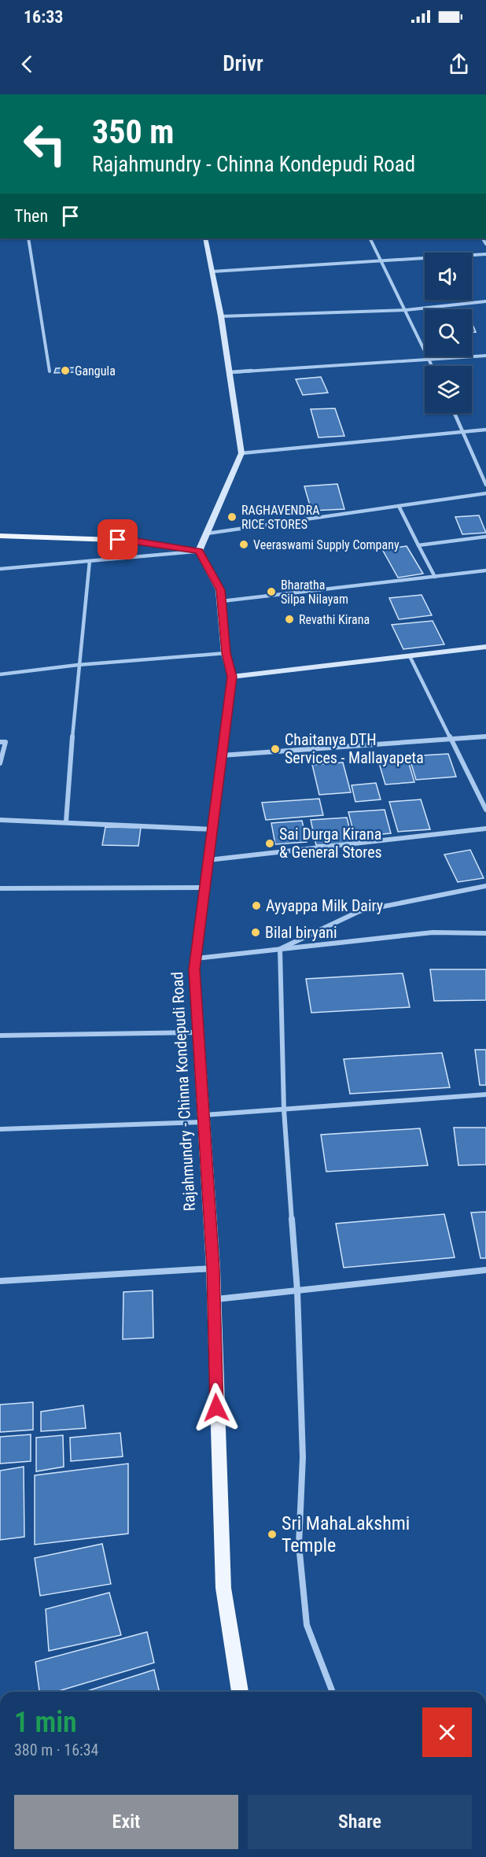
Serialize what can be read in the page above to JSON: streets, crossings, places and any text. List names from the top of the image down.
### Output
{
  "streets": {
    "main road": ["Rajahmundry - Chinna Kondepudi Road"]
  },
  "places": [
    "Gangula",
    "RAGHAVENDRA RICE STORES",
    "Veeraswami Supply Company",
    "Bharatha Silpa Nilayam",
    "Revathi Kirana",
    "Chaitanya DTH Services - Mallayapeta",
    "Sai Durga Kirana & General Stores",
    "Ayyappa Milk Dairy",
    "Bilal biryani",
    "Sri MahaLakshmi Temple"
  ],
  "page": {
    "status": "16:33",
    "header": "Drivr",
    "turn": ["350 m", "Rajahmundry - Chinna Kondepudi Road"],
    "then": "Then",
    "heading": ["1 min", "380 m · 16:34"],
    "buttons": ["Exit", "Share"]
  }
}
